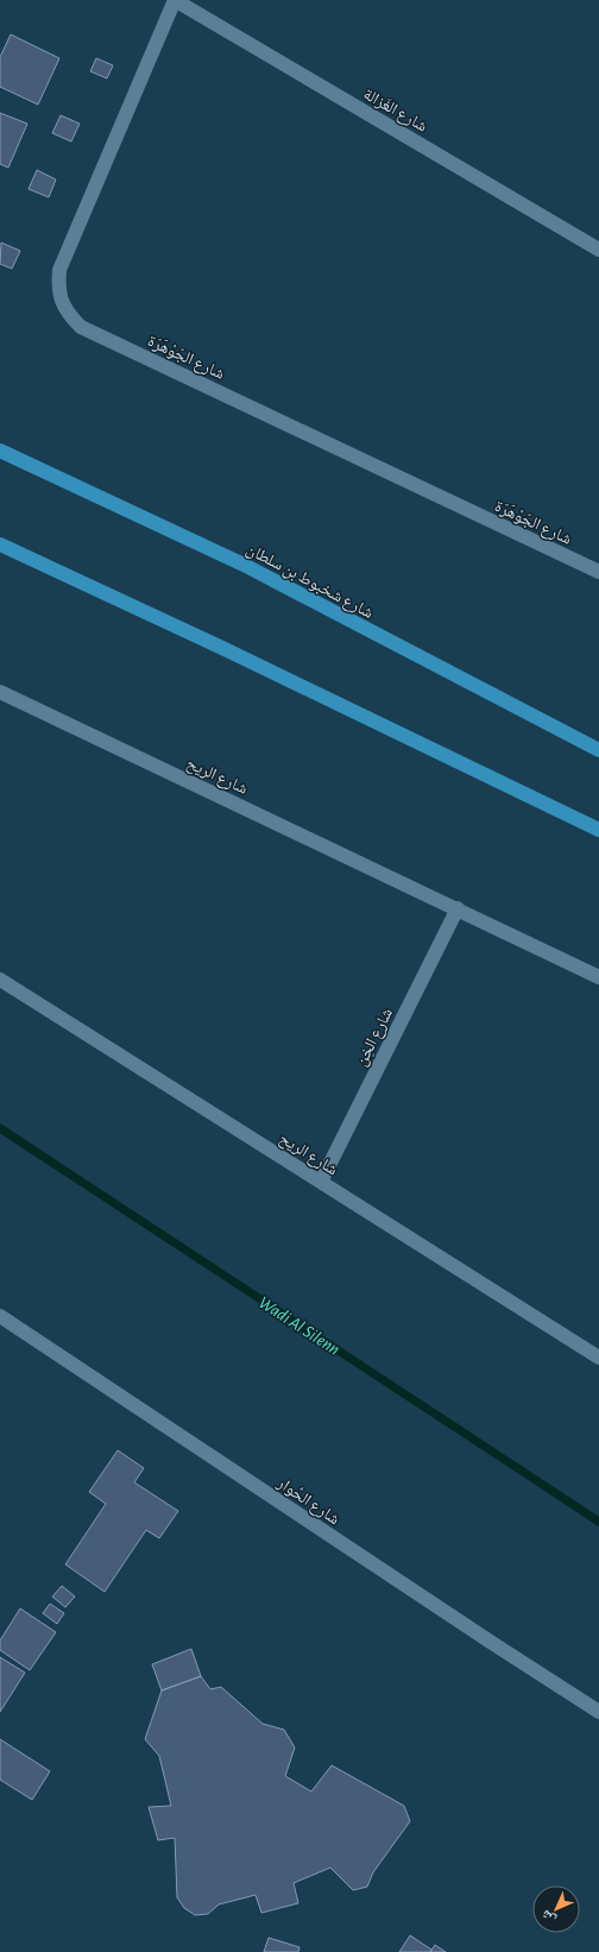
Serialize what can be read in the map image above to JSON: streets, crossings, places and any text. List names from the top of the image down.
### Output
{
  "streets": {
    "main road": ["شارع شخبوط بن سلطان"],
    "street": [
      "شارع الغَزالة",
      "شارع الجَوْهَرَة",
      "شارع الريح",
      "شارع الخِن",
      "شارع الحُوار"
    ]
  },
  "crossings": [
    ["شارع الغَزالة", "شارع الجَوْهَرَة"],
    ["شارع الريح", "شارع الخِن"]
  ],
  "water": ["Wadi Al Silenn"],
  "north": "bottom left"
}
